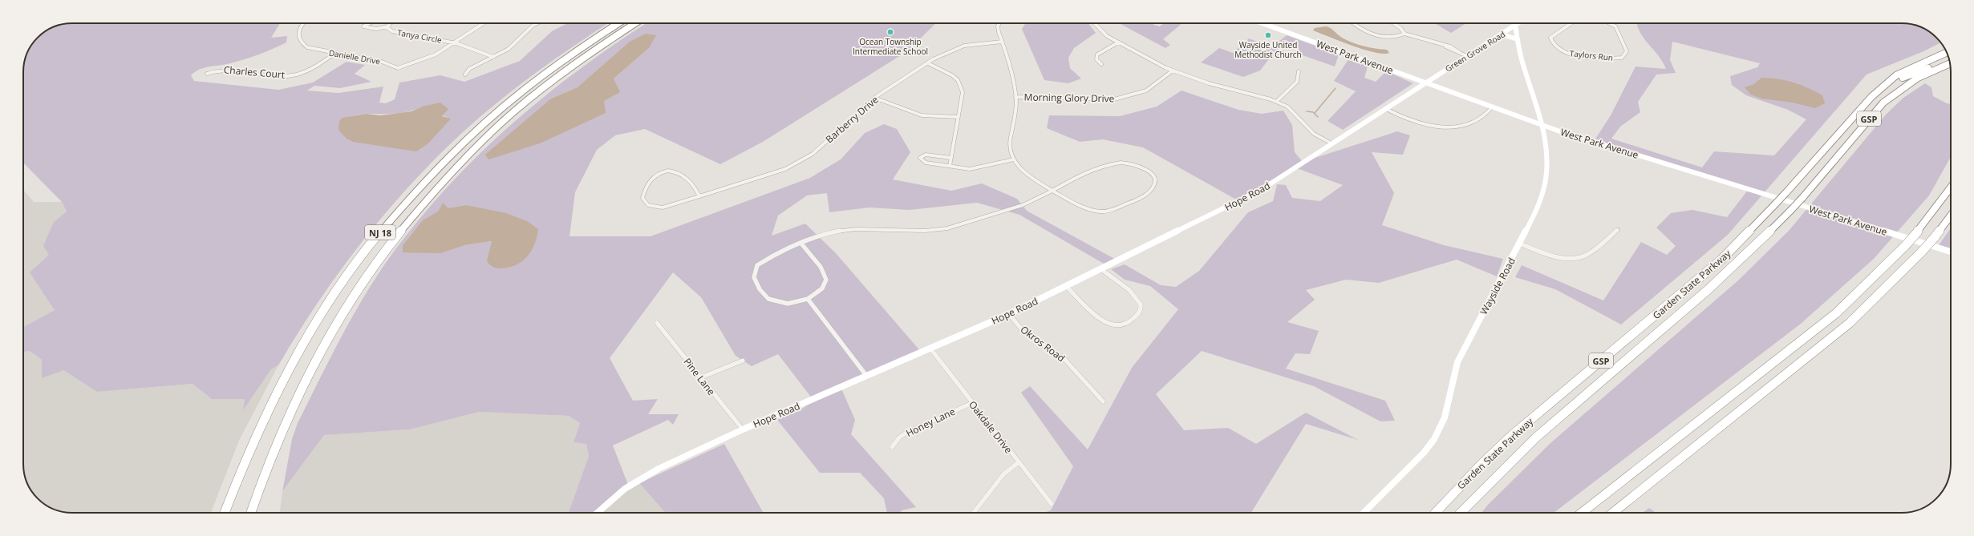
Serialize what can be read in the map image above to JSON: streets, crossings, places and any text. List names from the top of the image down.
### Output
{
  "streets": {
    "highway": ["GSP", "NJ 18", "Garden State Parkway"],
    "street": [
      "Tanya Circle",
      "Green Grove Road",
      "Taylors Run",
      "Danielle Drive",
      "West Park Avenue",
      "Charles Court",
      "Morning Glory Drive",
      "Barberry Drive",
      "Hope Road",
      "Wayside Road",
      "Okros Road",
      "Pine Lane",
      "Honey Lane",
      "Oakdale Drive"
    ]
  },
  "crossings": [
    ["Tanya Circle", "Danielle Drive"],
    ["Green Grove Road", "West Park Avenue"],
    ["Green Grove Road", "Hope Road"],
    ["Green Grove Road", "Wayside Road"],
    ["Danielle Drive", "Charles Court"],
    ["West Park Avenue", "Hope Road"],
    ["West Park Avenue", "Wayside Road"],
    ["Hope Road", "Okros Road"],
    ["Hope Road", "Pine Lane"],
    ["Hope Road", "Oakdale Drive"],
    ["Honey Lane", "Oakdale Drive"]
  ],
  "places": ["Ocean Township Intermediate School", "Wayside United Methodist Church"]
}
